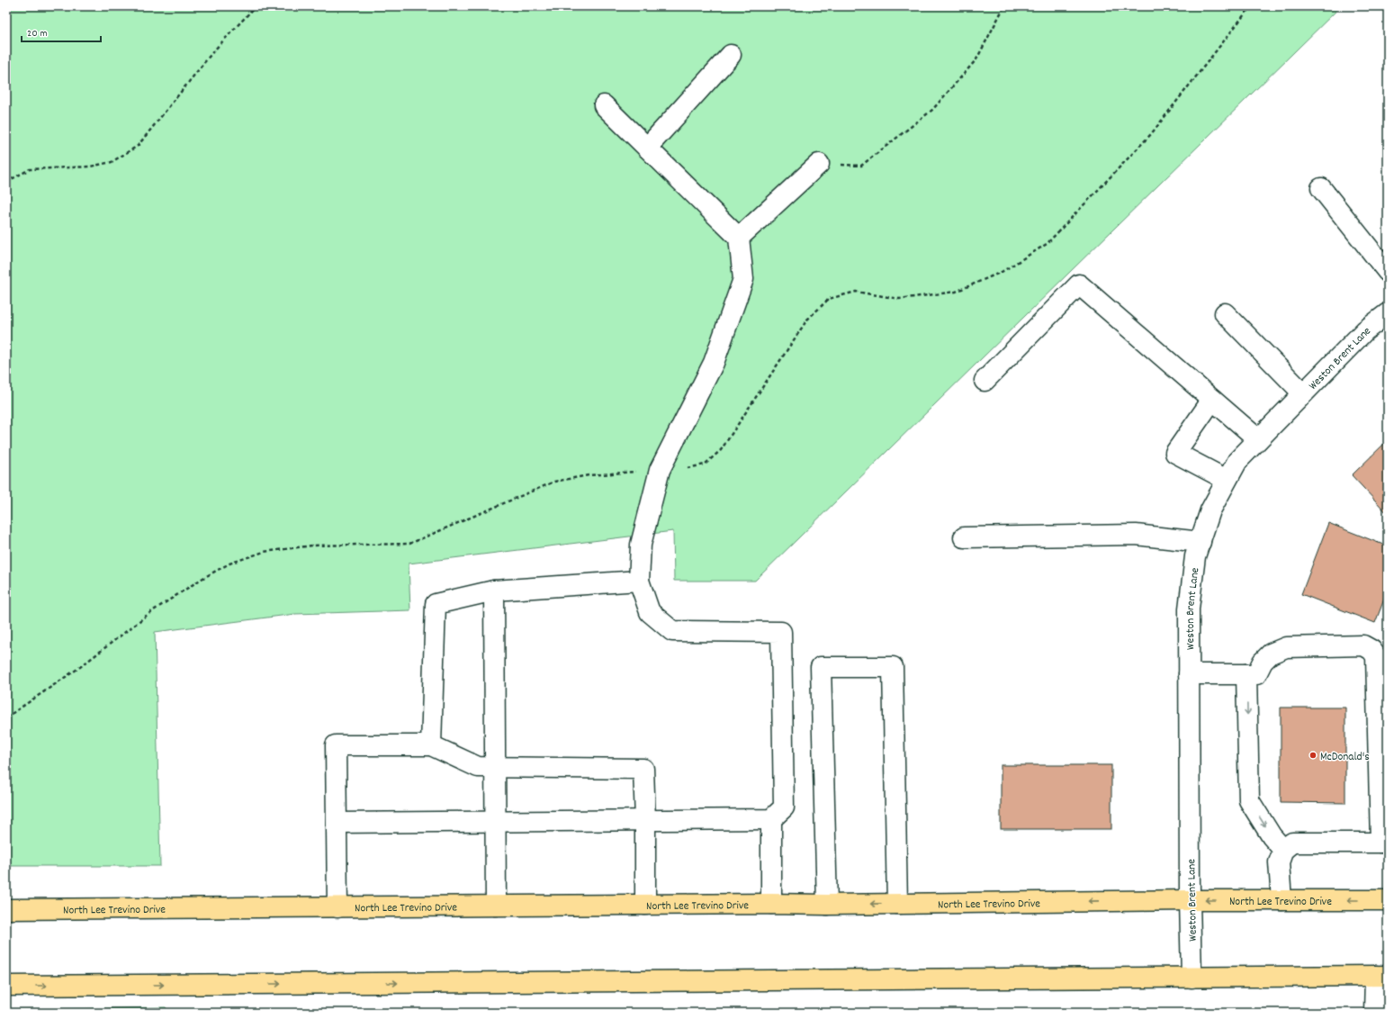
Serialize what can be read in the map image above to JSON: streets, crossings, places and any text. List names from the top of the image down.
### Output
{
  "streets": {
    "main road": ["North Lee Trevino Drive"],
    "street": ["Weston Brent Lane"]
  },
  "crossings": [
    ["Weston Brent Lane", "North Lee Trevino Drive"]
  ],
  "places": ["McDonald's"],
  "scale_bar": "20 m"
}
